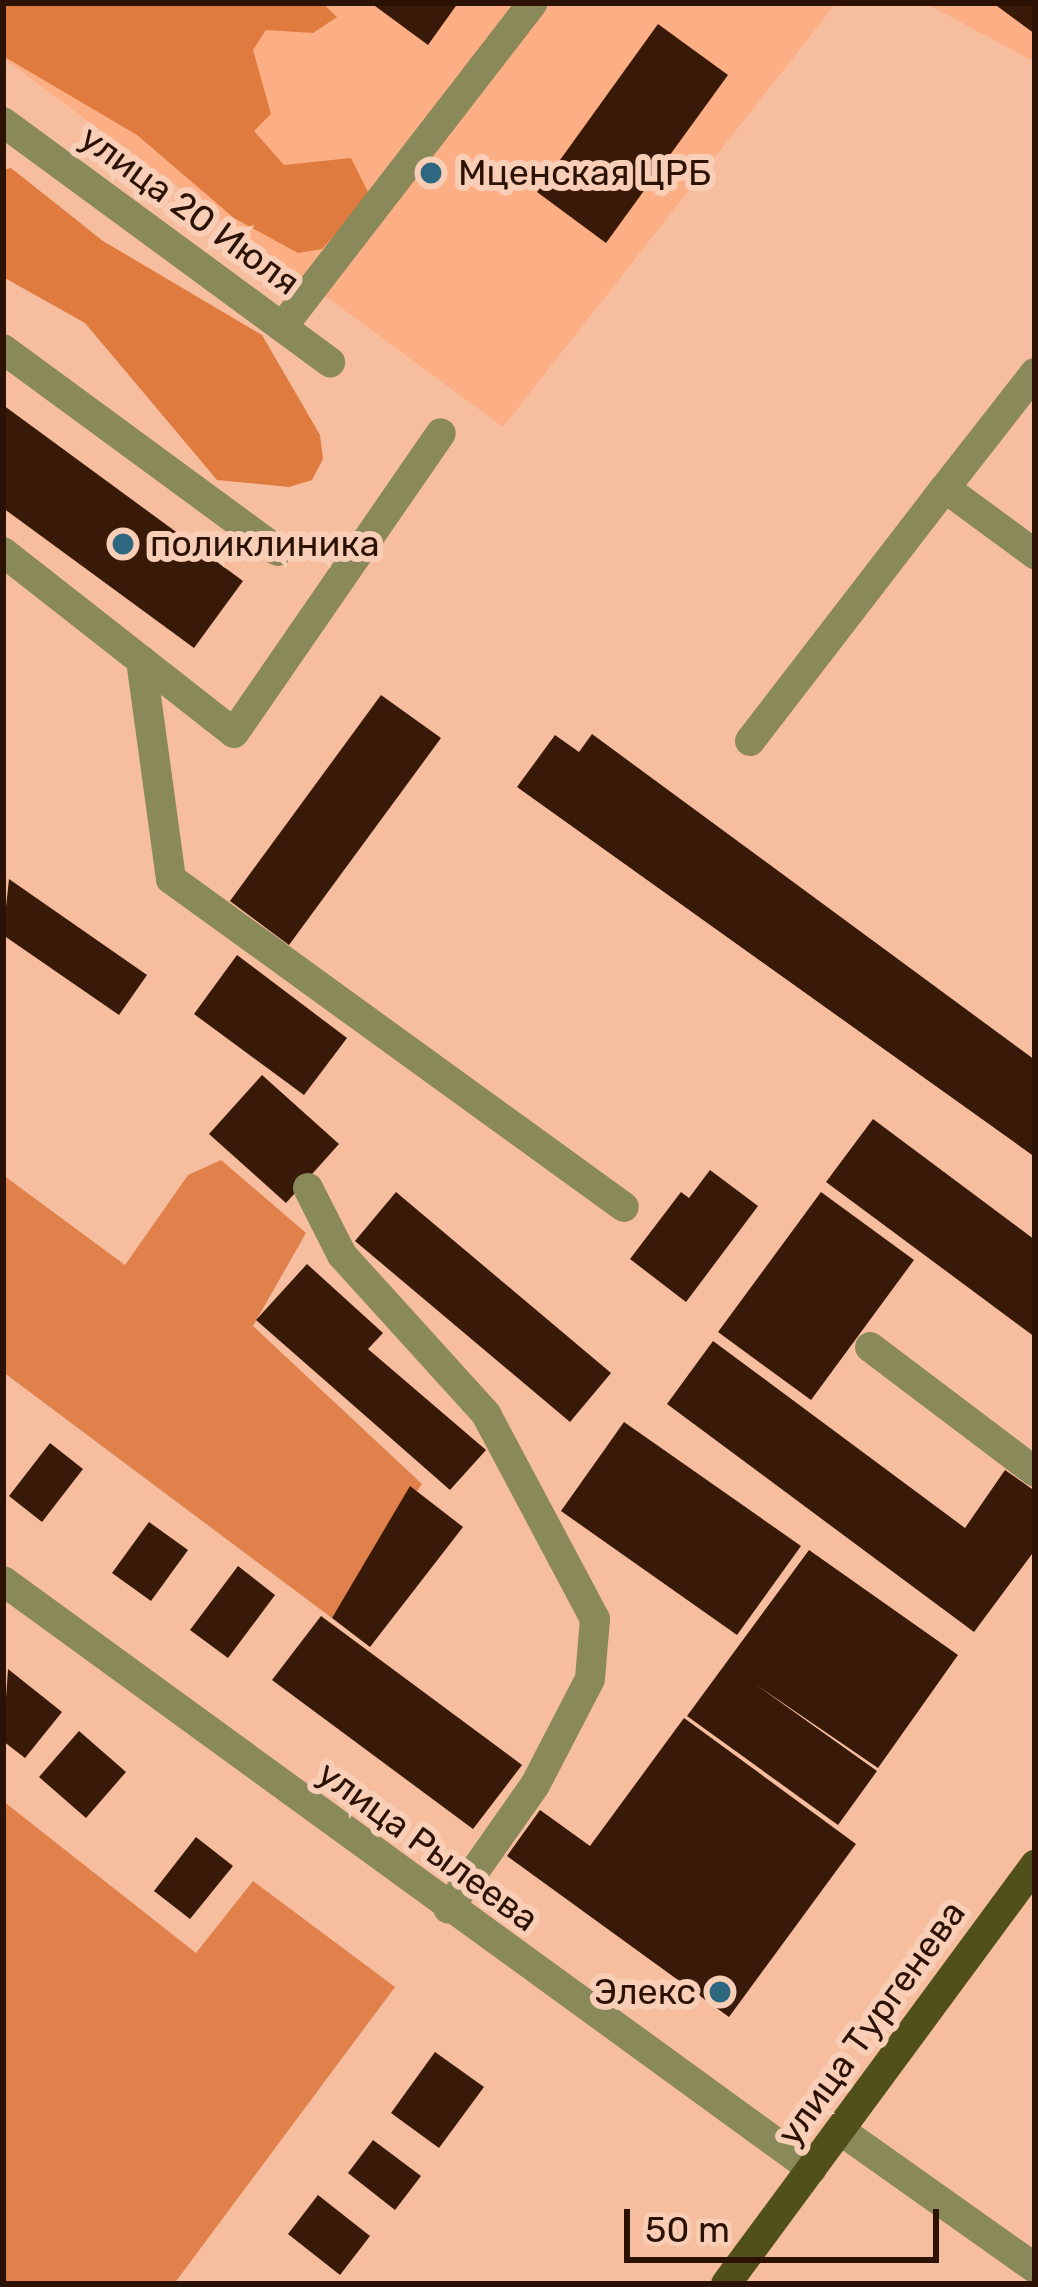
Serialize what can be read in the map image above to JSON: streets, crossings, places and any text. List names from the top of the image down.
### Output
{
  "streets": {
    "main road": ["улица Тургенева"],
    "street": ["улица 20 Июля", "улица Рылеева"]
  },
  "crossings": [
    ["улица Рылеева", "улица Тургенева"]
  ],
  "places": ["Мценская ЦРБ", "поликлиника", "Элекс"],
  "scale_bar": "50 m"
}
